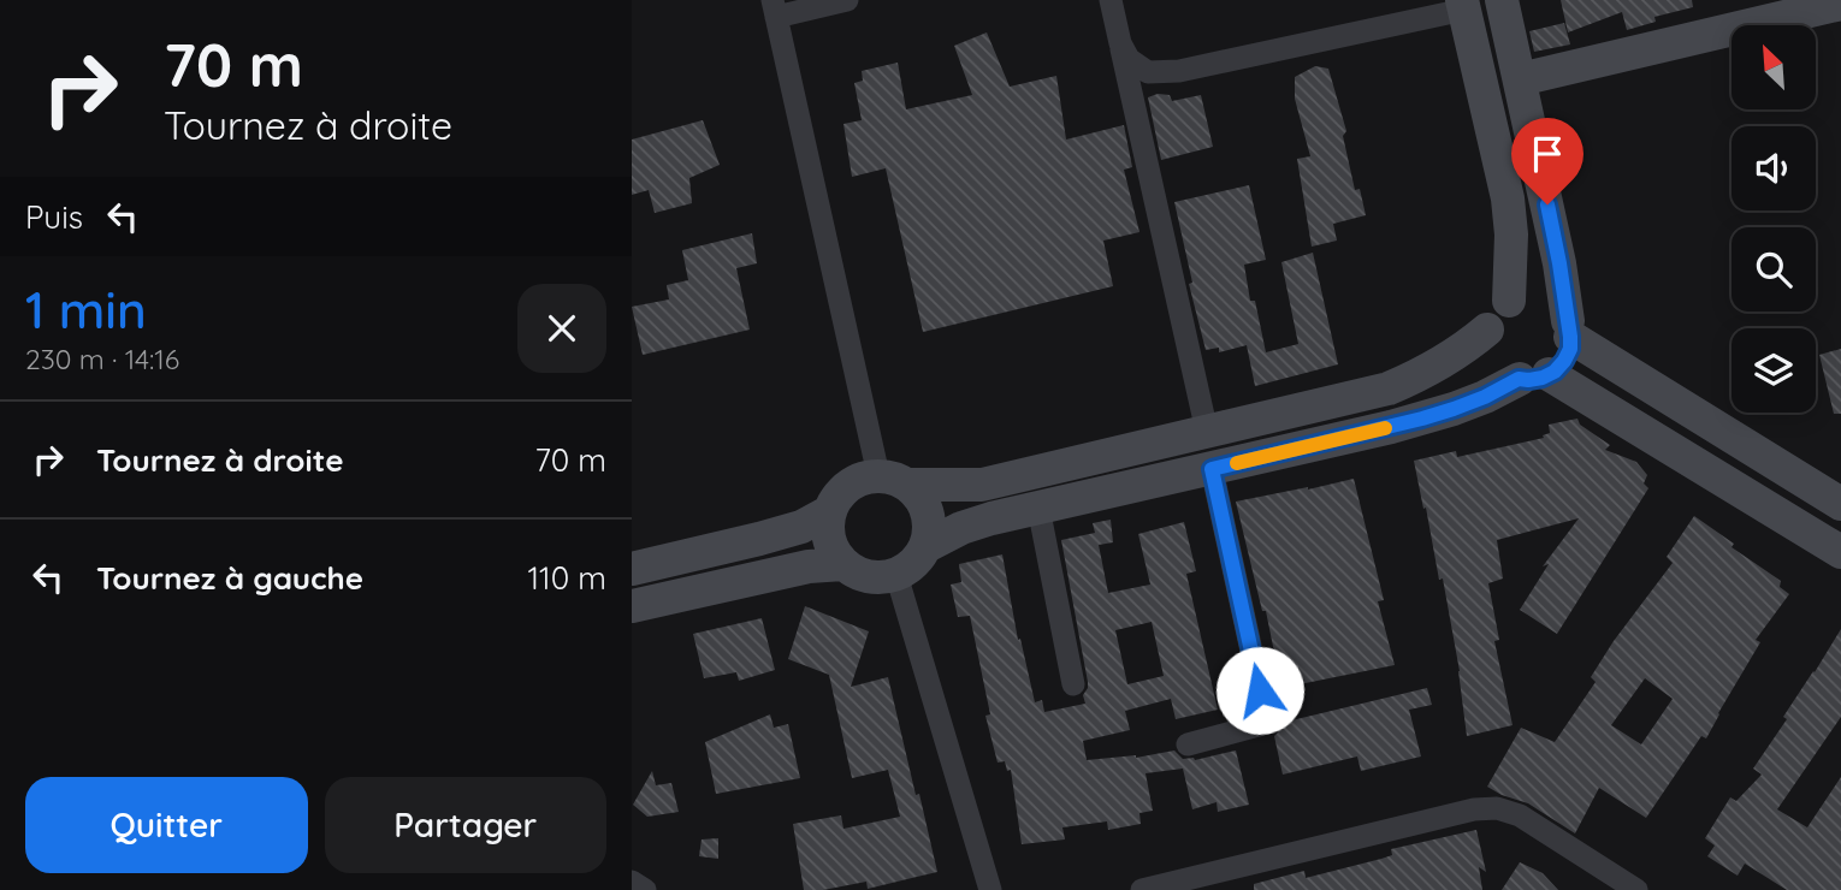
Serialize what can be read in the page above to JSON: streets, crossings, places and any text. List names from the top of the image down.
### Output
{
  "north": "top left",
  "page": {
    "turn": ["70 m", "Tournez à droite"],
    "then": "Puis",
    "heading": ["1 min", "230 m · 14:16"],
    "list": [
      {
        "name": "Tournez à droite",
        "value": "70 m"
      },
      {
        "name": "Tournez à gauche",
        "value": "110 m"
      }
    ],
    "buttons": ["Quitter", "Partager"]
  }
}
